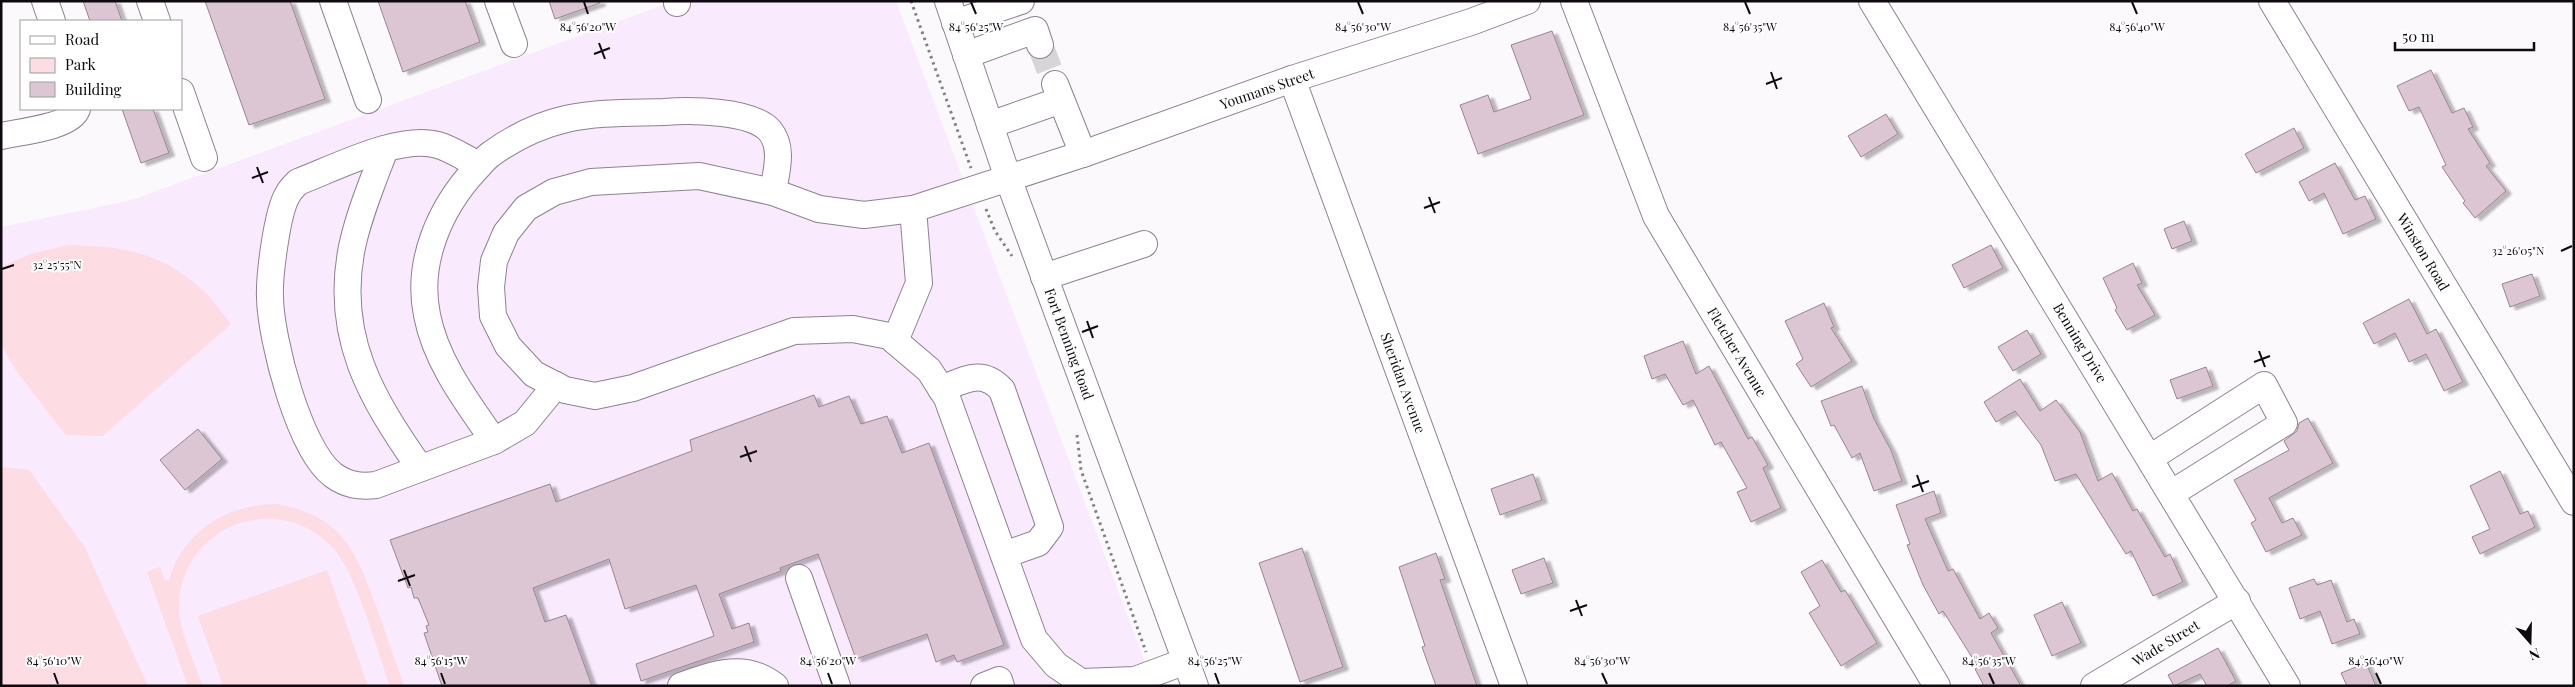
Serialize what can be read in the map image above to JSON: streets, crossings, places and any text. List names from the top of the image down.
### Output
{
  "streets": {
    "street": [
      "Youmans Street",
      "Winston Road",
      "Benning Drive",
      "Fort Benning Road",
      "Fletcher Avenue",
      "Sheridan Avenue",
      "Wade Street"
    ]
  },
  "crossings": [
    ["Youmans Street", "Fort Benning Road"],
    ["Youmans Street", "Sheridan Avenue"],
    ["Benning Drive", "Wade Street"]
  ],
  "legend": ["Road", "Park", "Building"],
  "scale_bar": "50 m",
  "north": "bottom",
  "coordinates": [
    "84°56'20\"W",
    "84°56'25\"W",
    "84°56'30\"W",
    "84°56'35\"W",
    "84°56'40\"W",
    "32°26'05\"N",
    "32°25'55\"N",
    "84°56'10\"W",
    "84°56'15\"W"
  ]
}
